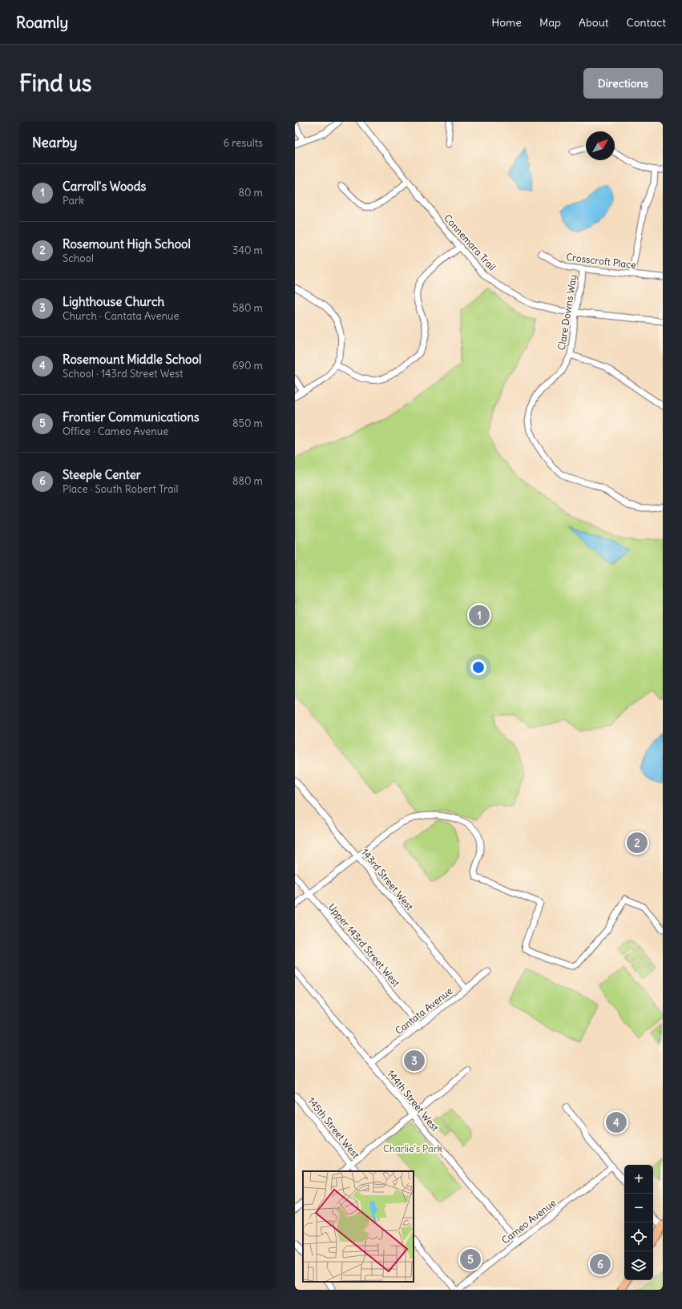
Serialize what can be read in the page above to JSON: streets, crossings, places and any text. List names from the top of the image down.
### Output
{
  "streets": {
    "street": [
      "Connemara Trail",
      "Crosscroft Place",
      "Clare Downs Way",
      "143rd Street West",
      "Upper 143rd Street West",
      "Cantata Avenue",
      "144th Street West",
      "145th Street West",
      "Cameo Avenue"
    ]
  },
  "crossings": [
    ["Connemara Trail", "Clare Downs Way"],
    ["Crosscroft Place", "Clare Downs Way"],
    ["143rd Street West", "Cantata Avenue"],
    ["Upper 143rd Street West", "Cantata Avenue"],
    ["Cantata Avenue", "144th Street West"],
    ["144th Street West", "Cameo Avenue"]
  ],
  "parks": ["Charlie's Park"],
  "north": "top right",
  "page": {
    "header": "Roamly",
    "nav": [
      "Home",
      "Map",
      "About",
      "Contact"
    ],
    "buttons": "Directions",
    "title": "Find us",
    "heading": ["Nearby", "6 results"],
    "list": [
      {
        "mark": "1",
        "name": "Carroll's Woods",
        "note": "Park",
        "value": "80 m"
      },
      {
        "mark": "2",
        "name": "Rosemount High School",
        "note": "School",
        "value": "340 m"
      },
      {
        "mark": "3",
        "name": "Lighthouse Church",
        "note": "Church · Cantata Avenue",
        "value": "580 m"
      },
      {
        "mark": "4",
        "name": "Rosemount Middle School",
        "note": "School · 143rd Street West",
        "value": "690 m"
      },
      {
        "mark": "5",
        "name": "Frontier Communications",
        "note": "Office · Cameo Avenue",
        "value": "850 m"
      },
      {
        "mark": "6",
        "name": "Steeple Center",
        "note": "Place · South Robert Trail",
        "value": "880 m"
      }
    ],
    "pins": [
      "1",
      "2",
      "3",
      "4",
      "5",
      "6"
    ],
    "map_buttons": ["+", "−"]
  }
}
